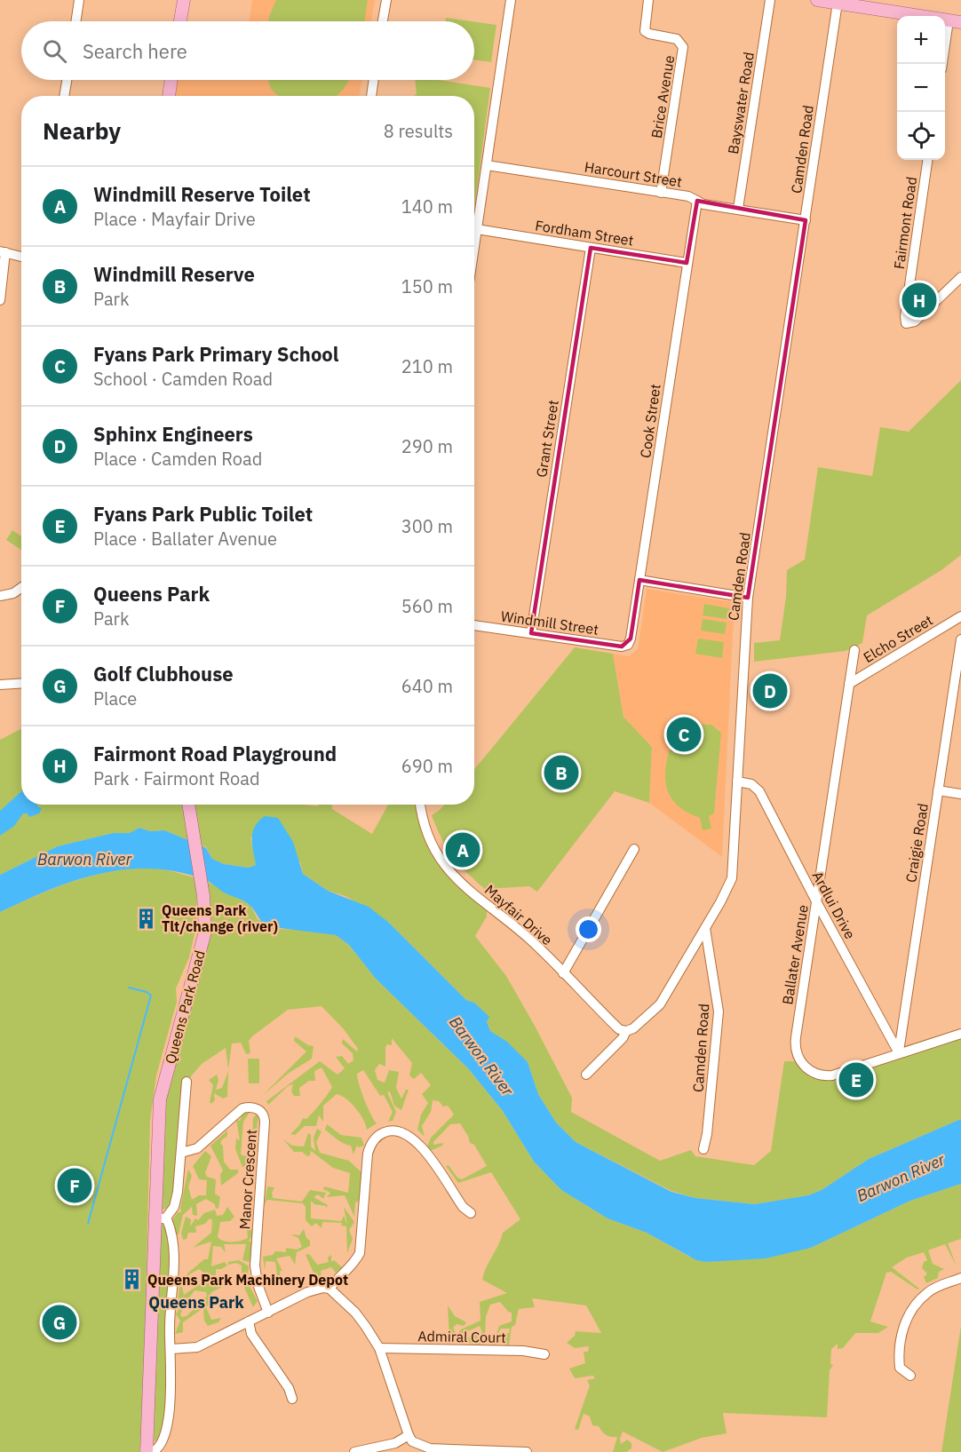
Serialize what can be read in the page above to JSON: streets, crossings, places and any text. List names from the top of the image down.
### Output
{
  "streets": {
    "main road": ["Queens Park Road"],
    "street": [
      "Brice Avenue",
      "Bayswater Road",
      "Camden Road",
      "Harcourt Street",
      "Fairmont Road",
      "Fordham Street",
      "Cook Street",
      "Grant Street",
      "Windmill Street",
      "Elcho Street",
      "Craigie Road",
      "Ardlui Drive",
      "Mayfair Drive",
      "Ballater Avenue",
      "Manor Crescent",
      "Admiral Court"
    ]
  },
  "crossings": [
    ["Brice Avenue", "Harcourt Street"],
    ["Bayswater Road", "Harcourt Street"],
    ["Camden Road", "Harcourt Street"],
    ["Camden Road", "Ardlui Drive"],
    ["Harcourt Street", "Cook Street"],
    ["Fordham Street", "Cook Street"],
    ["Fordham Street", "Grant Street"],
    ["Cook Street", "Windmill Street"],
    ["Grant Street", "Windmill Street"],
    ["Elcho Street", "Ballater Avenue"],
    ["Craigie Road", "Ardlui Drive"],
    ["Craigie Road", "Ballater Avenue"],
    ["Ardlui Drive", "Ballater Avenue"],
    ["Queens Park Road", "Manor Crescent"]
  ],
  "districts": ["Queens Park"],
  "water": ["Barwon River"],
  "places": {
    "building": ["Queens Park Tlt/change (river)", "Queens Park Machinery Depot"]
  },
  "page": {
    "map_buttons": ["+", "−"],
    "search": "Search here",
    "heading": ["Nearby", "8 results"],
    "list": [
      {
        "mark": "A",
        "name": "Windmill Reserve Toilet",
        "note": "Place · Mayfair Drive",
        "value": "140 m"
      },
      {
        "mark": "B",
        "name": "Windmill Reserve",
        "note": "Park",
        "value": "150 m"
      },
      {
        "mark": "C",
        "name": "Fyans Park Primary School",
        "note": "School · Camden Road",
        "value": "210 m"
      },
      {
        "mark": "D",
        "name": "Sphinx Engineers",
        "note": "Place · Camden Road",
        "value": "290 m"
      },
      {
        "mark": "E",
        "name": "Fyans Park Public Toilet",
        "note": "Place · Ballater Avenue",
        "value": "300 m"
      },
      {
        "mark": "F",
        "name": "Queens Park",
        "note": "Park",
        "value": "560 m"
      },
      {
        "mark": "G",
        "name": "Golf Clubhouse",
        "note": "Place",
        "value": "640 m"
      },
      {
        "mark": "H",
        "name": "Fairmont Road Playground",
        "note": "Park · Fairmont Road",
        "value": "690 m"
      }
    ],
    "pins": [
      "H",
      "D",
      "C",
      "B",
      "A",
      "E",
      "F",
      "G"
    ]
  }
}
